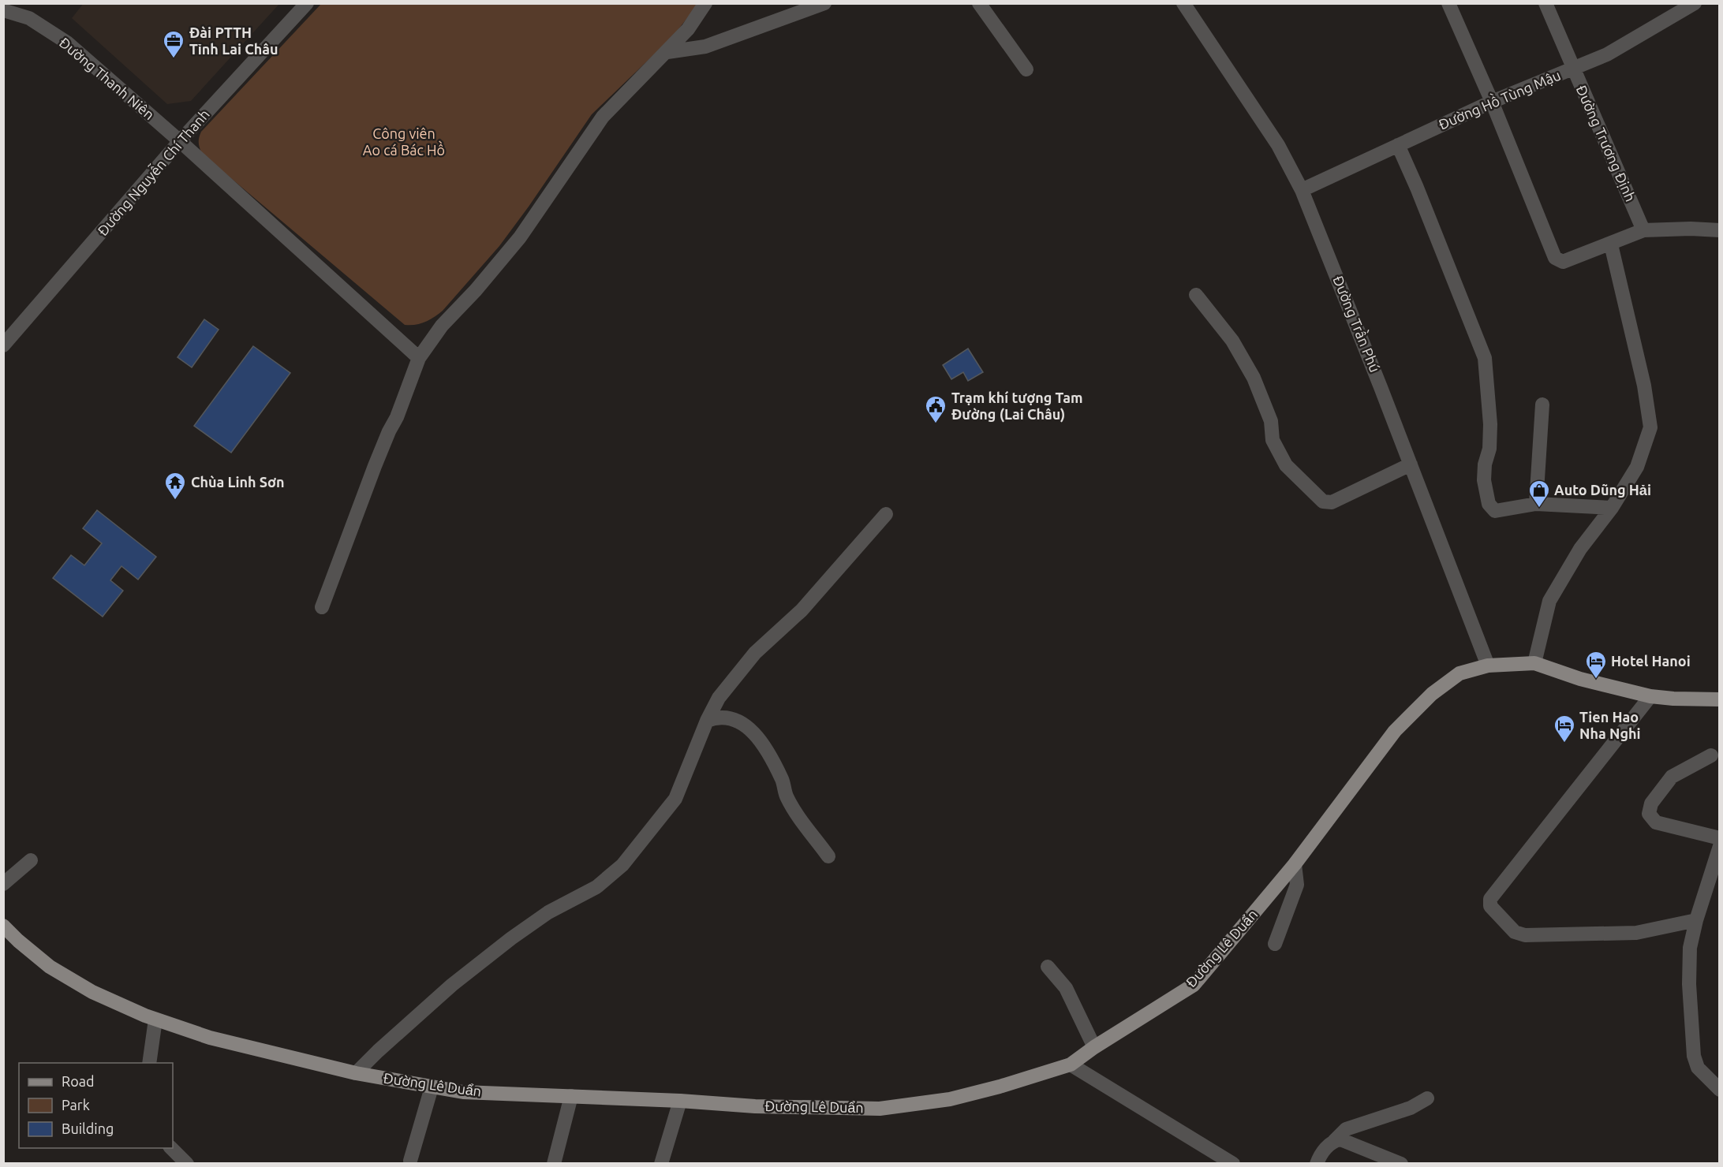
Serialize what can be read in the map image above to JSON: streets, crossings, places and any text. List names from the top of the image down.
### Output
{
  "streets": {
    "main road": ["Đường Lê Duẩn"],
    "street": [
      "Đường Thanh Niên",
      "Đường Hồ Tùng Mậu",
      "Đường Trương Định",
      "Đường Nguyễn Chí Thanh",
      "Đường Trần Phú"
    ]
  },
  "crossings": [
    ["Đường Thanh Niên", "Đường Nguyễn Chí Thanh"],
    ["Đường Hồ Tùng Mậu", "Đường Trương Định"],
    ["Đường Hồ Tùng Mậu", "Đường Trần Phú"],
    ["Đường Trần Phú", "Đường Lê Duẩn"]
  ],
  "parks": ["Công viên Ao cá Bác Hồ"],
  "places": {
    "office": ["Đài PTTH Tỉnh Lai Châu"],
    "public building": ["Trạm khí tượng Tam Đường (Lai Châu)"],
    "temple": ["Chùa Linh Sơn"],
    "shop": ["Auto Dũng Hải"],
    "hotel": ["Hotel Hanoi", "Tien Hao Nha Nghi"]
  },
  "legend": ["Road", "Park", "Building"]
}
